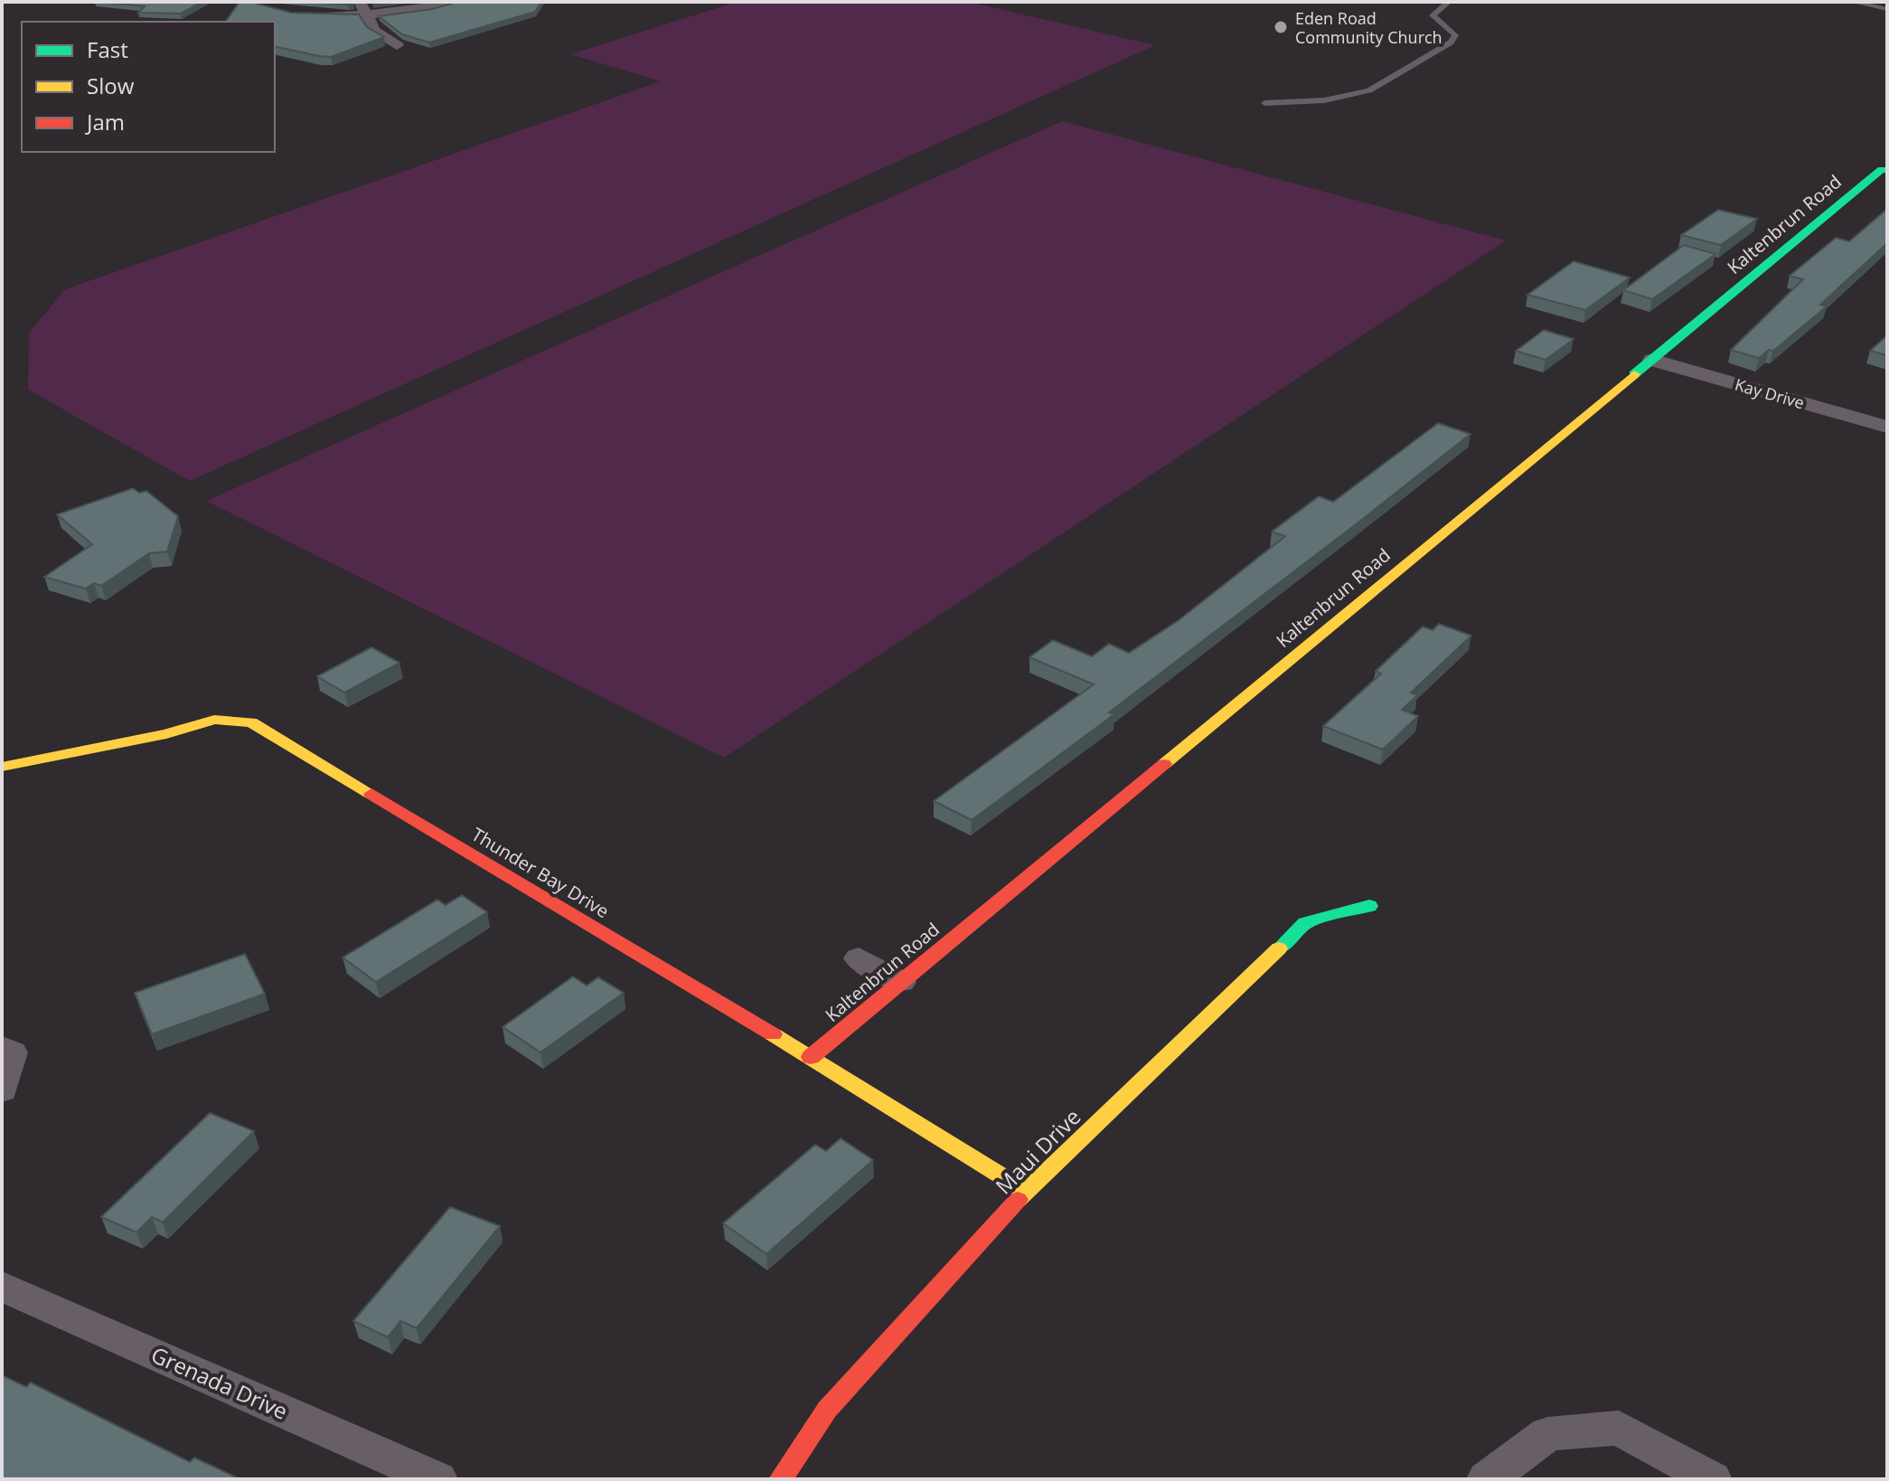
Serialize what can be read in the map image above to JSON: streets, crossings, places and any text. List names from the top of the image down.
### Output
{
  "streets": {
    "street": [
      "Kaltenbrun Road",
      "Kay Drive",
      "Thunder Bay Drive",
      "Maui Drive",
      "Grenada Drive"
    ]
  },
  "crossings": [
    ["Kaltenbrun Road", "Kay Drive"],
    ["Kaltenbrun Road", "Thunder Bay Drive"],
    ["Thunder Bay Drive", "Maui Drive"]
  ],
  "places": ["Eden Road Community Church"],
  "legend": ["Fast", "Slow", "Jam"]
}
